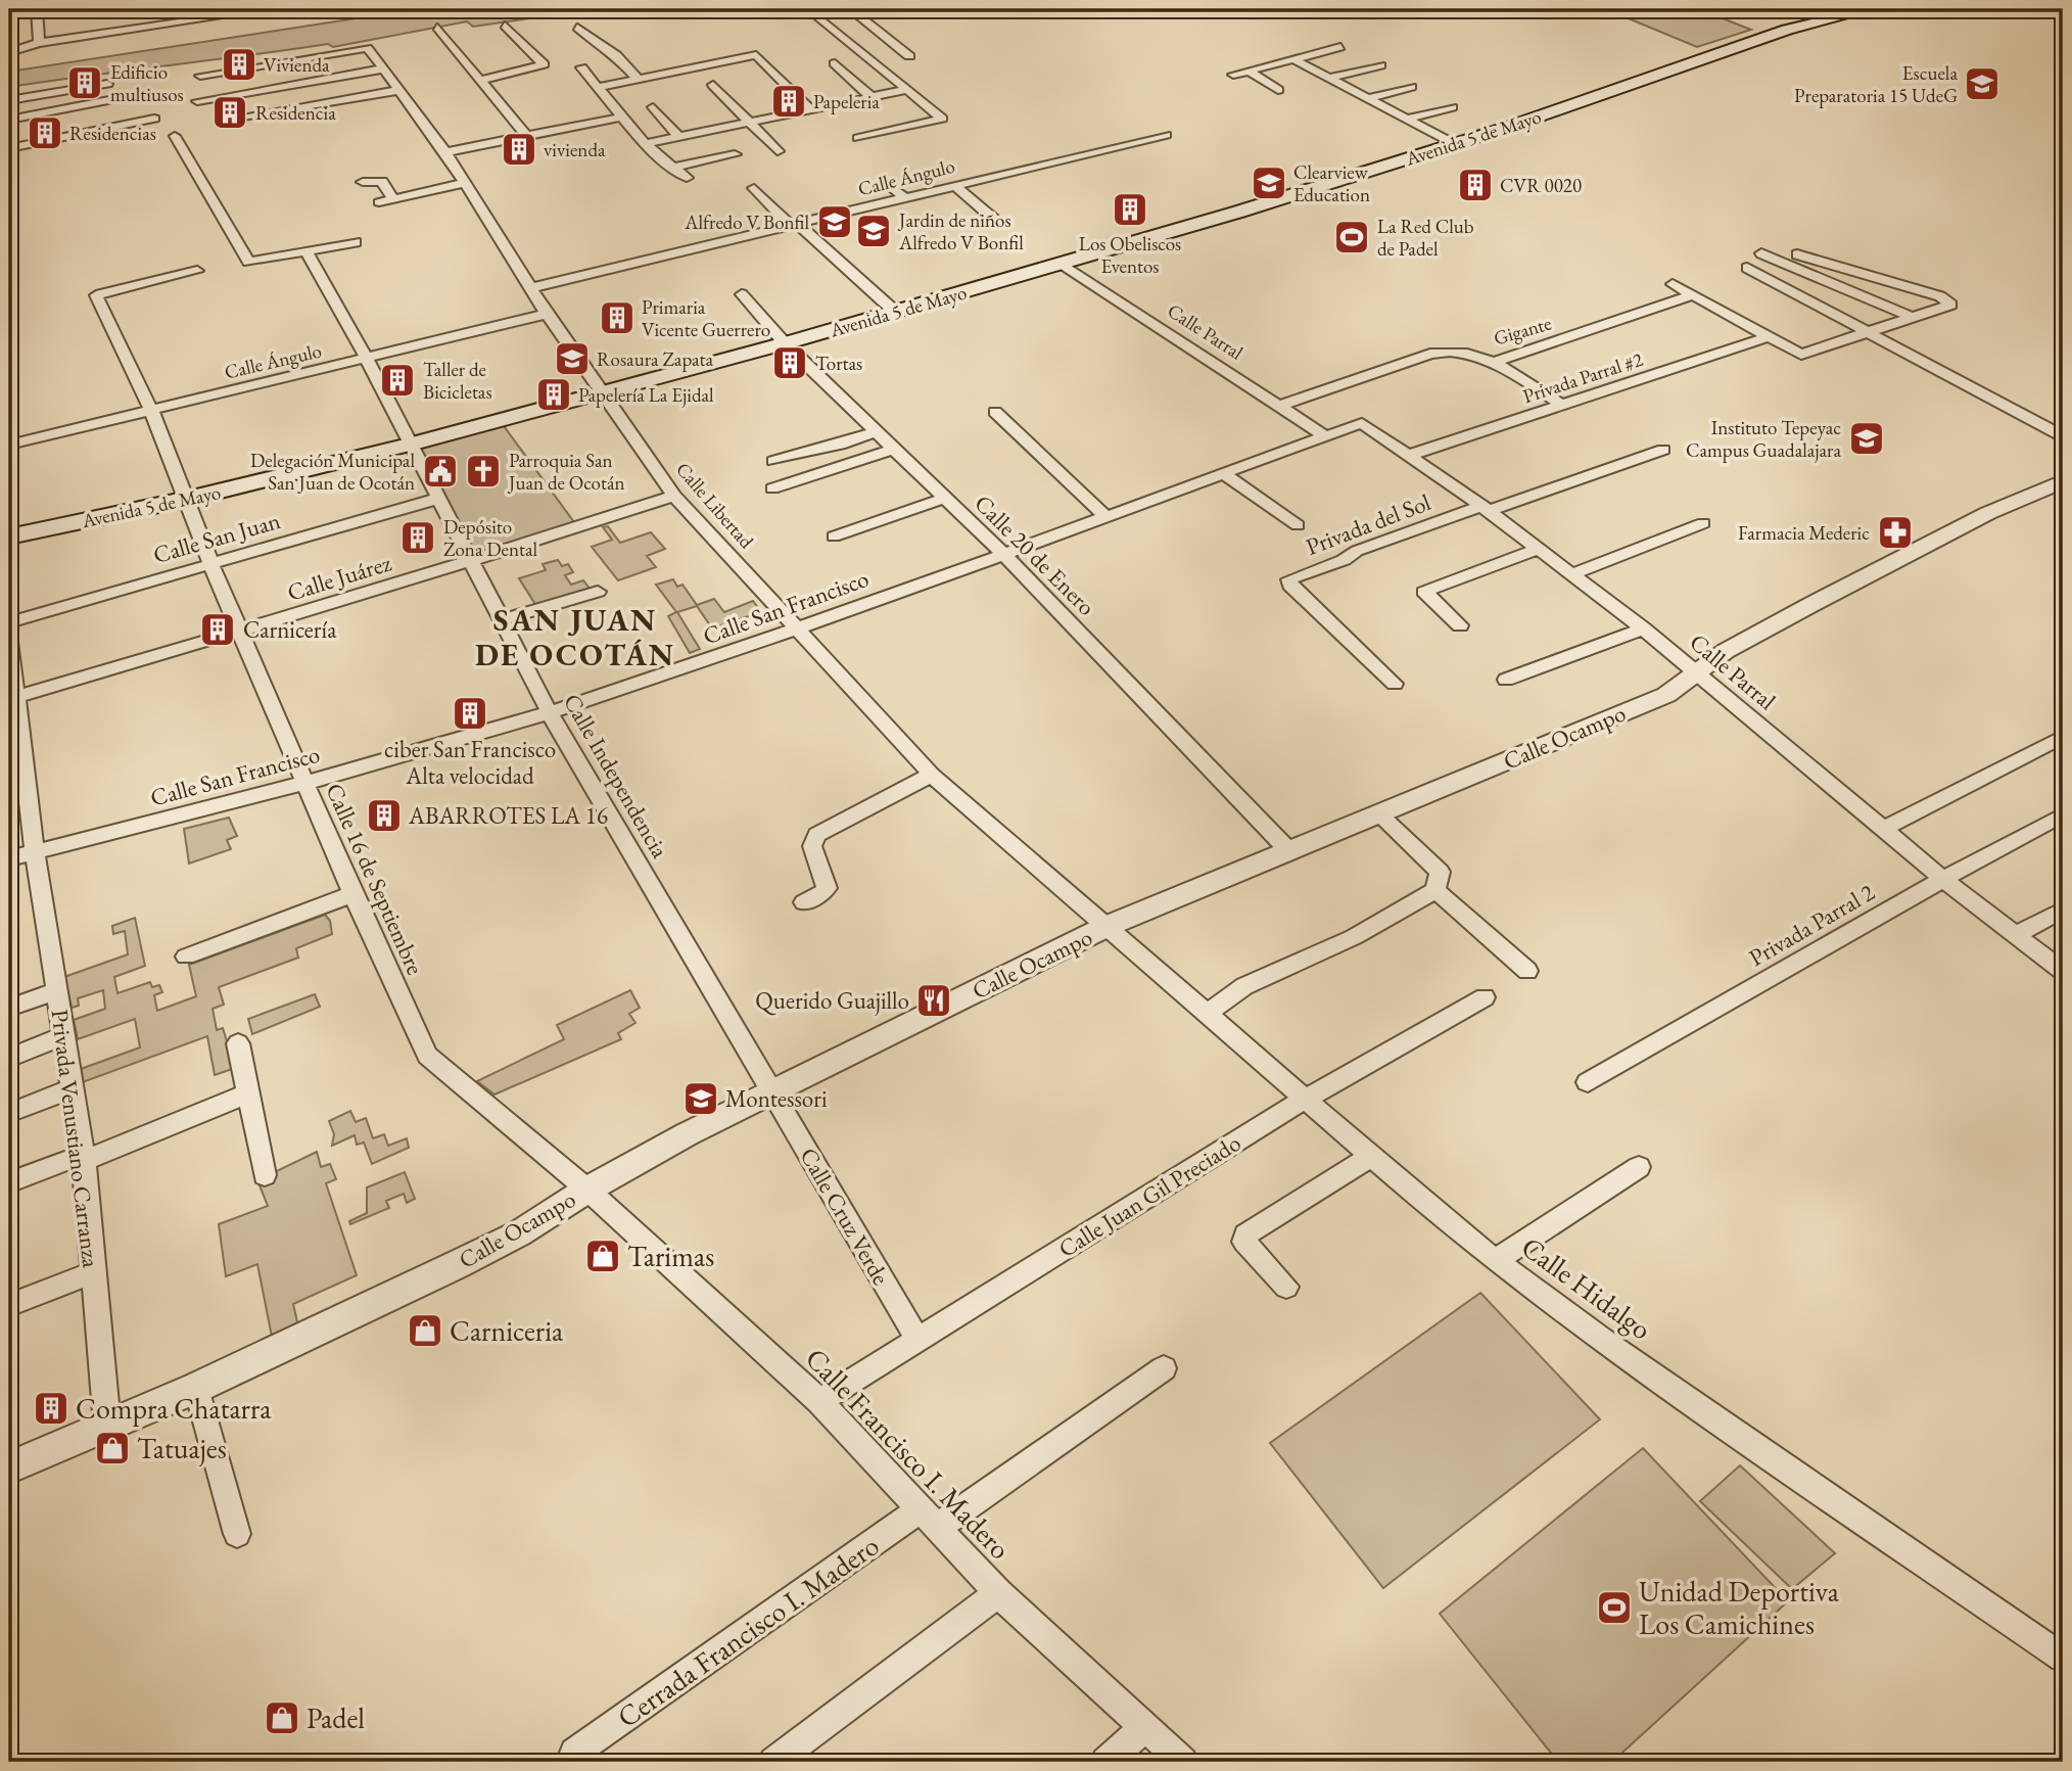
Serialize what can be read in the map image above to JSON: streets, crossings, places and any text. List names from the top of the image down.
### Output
{
  "streets": {
    "main road": ["Avenida 5 de Mayo"],
    "street": [
      "Calle Ángulo",
      "Gigante",
      "Calle Parral",
      "Privada Parral #2",
      "Calle Libertad",
      "Privada del Sol",
      "Calle San Juan",
      "Calle 20 de Enero",
      "Calle Juárez",
      "Calle San Francisco",
      "Calle Ocampo",
      "Calle Independencia",
      "Calle 16 de Septiembre",
      "Privada Parral 2",
      "Privada Venustiano Carranza",
      "Calle Juan Gil Preciado",
      "Calle Cruz Verde",
      "Calle Hidalgo",
      "Calle Francisco I. Madero",
      "Cerrada Francisco I. Madero"
    ]
  },
  "crossings": [
    ["Avenida 5 de Mayo", "Calle Parral"],
    ["Avenida 5 de Mayo", "Calle Libertad"],
    ["Avenida 5 de Mayo", "Calle 20 de Enero"],
    ["Avenida 5 de Mayo", "Calle Independencia"],
    ["Avenida 5 de Mayo", "Calle 16 de Septiembre"],
    ["Calle Ángulo", "Calle Libertad"],
    ["Calle Ángulo", "Calle Independencia"],
    ["Calle Ángulo", "Calle 16 de Septiembre"],
    ["Gigante", "Calle Parral"],
    ["Calle Parral", "Privada Parral #2"],
    ["Calle Parral", "Privada del Sol"],
    ["Calle Parral", "Calle San Francisco"],
    ["Calle Parral", "Calle Ocampo"],
    ["Calle Parral", "Privada Parral 2"],
    ["Calle Libertad", "Calle Juárez"],
    ["Calle Libertad", "Calle San Francisco"],
    ["Calle Libertad", "Calle Ocampo"],
    ["Calle Libertad", "Calle Hidalgo"],
    ["Calle San Juan", "Calle Independencia"],
    ["Calle San Juan", "Calle 16 de Septiembre"],
    ["Calle 20 de Enero", "Calle San Francisco"],
    ["Calle 20 de Enero", "Calle Ocampo"],
    ["Calle Juárez", "Calle Independencia"],
    ["Calle Juárez", "Calle 16 de Septiembre"],
    ["Calle Juárez", "Privada Venustiano Carranza"],
    ["Calle San Francisco", "Calle Independencia"],
    ["Calle San Francisco", "Calle 16 de Septiembre"],
    ["Calle San Francisco", "Privada Venustiano Carranza"],
    ["Calle Ocampo", "Calle Independencia"],
    ["Calle Ocampo", "Calle 16 de Septiembre"],
    ["Calle Ocampo", "Privada Venustiano Carranza"],
    ["Calle Ocampo", "Calle Cruz Verde"],
    ["Calle Ocampo", "Calle Hidalgo"],
    ["Calle Ocampo", "Calle Francisco I. Madero"],
    ["Calle Independencia", "Calle Cruz Verde"],
    ["Calle 16 de Septiembre", "Calle Francisco I. Madero"],
    ["Calle Juan Gil Preciado", "Calle Cruz Verde"],
    ["Calle Juan Gil Preciado", "Calle Hidalgo"],
    ["Calle Juan Gil Preciado", "Calle Francisco I. Madero"],
    ["Calle Francisco I. Madero", "Cerrada Francisco I. Madero"]
  ],
  "districts": ["SAN JUAN DE OCOTÁN"],
  "places": {
    "building": [
      "Vivienda",
      "Edificio multiusos",
      "Papeleria",
      "Residencia",
      "Residencias",
      "vivienda",
      "CVR 0020",
      "Los Obeliscos Eventos",
      "Primaria Vicente Guerrero",
      "Tortas",
      "Taller de Bicicletas",
      "Papelería La Ejidal",
      "Depósito Zona Dental",
      "Carnicería",
      "ciber San Francisco Alta velocidad",
      "ABARROTES LA 16",
      "Compra Chatarra"
    ],
    "school or university": [
      "Escuela Preparatoria 15 UdeG",
      "Clearview Education",
      "Alfredo V Bonfil",
      "Jardin de niños Alfredo V Bonfil",
      "Rosaura Zapata",
      "Instituto Tepeyac Campus Guadalajara",
      "Montessori"
    ],
    "sports": ["La Red Club de Padel", "Unidad Deportiva Los Camichines"],
    "public building": ["Delegación Municipal San Juan de Ocotán"],
    "church": ["Parroquia San Juan de Ocotán"],
    "pharmacy": ["Farmacia Mederic"],
    "restaurant": ["Querido Guajillo"],
    "shop": [
      "Tarimas",
      "Carniceria",
      "Tatuajes",
      "Padel"
    ]
  }
}
